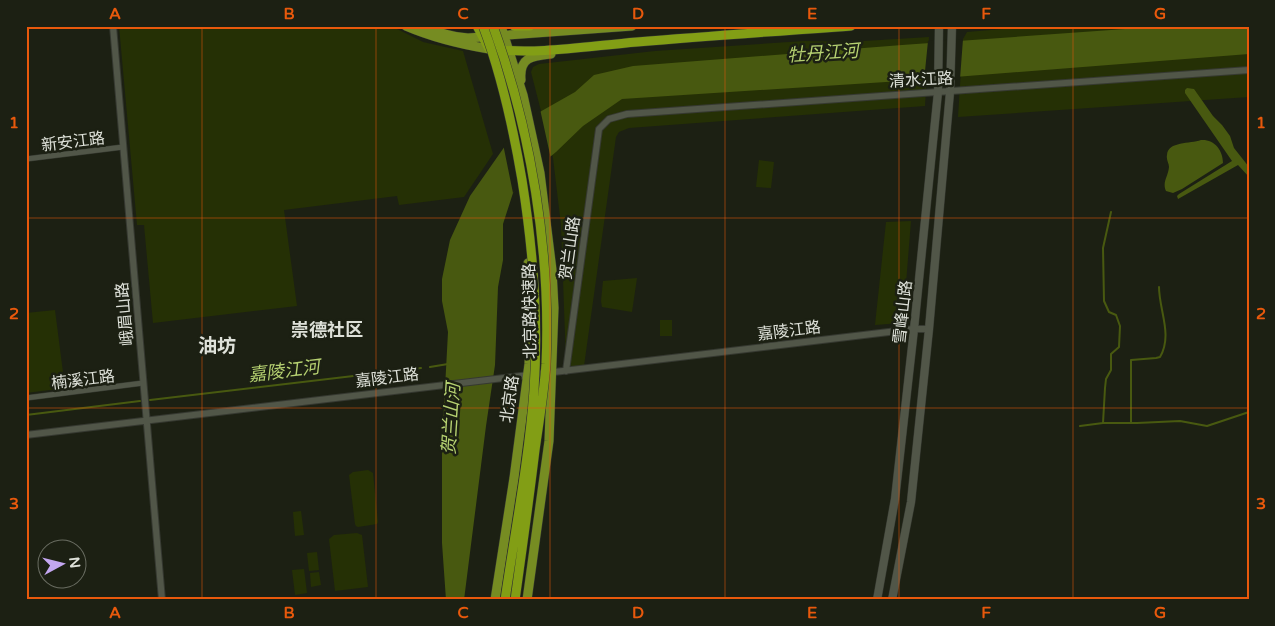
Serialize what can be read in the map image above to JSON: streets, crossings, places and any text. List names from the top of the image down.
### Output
{
  "streets": {
    "highway": ["北京路快速路"],
    "main road": ["雪峰山路", "北京路"],
    "street": [
      "清水江路",
      "新安江路",
      "贺兰山路",
      "峨眉山路",
      "嘉陵江路",
      "楠溪江路"
    ]
  },
  "crossings": [
    ["清水江路", "贺兰山路"],
    ["清水江路", "雪峰山路"],
    ["新安江路", "峨眉山路"],
    ["贺兰山路", "嘉陵江路"],
    ["雪峰山路", "嘉陵江路"],
    ["峨眉山路", "嘉陵江路"],
    ["峨眉山路", "楠溪江路"],
    ["嘉陵江路", "北京路"]
  ],
  "districts": ["崇德社区", "油坊"],
  "water": ["牡丹江河", "嘉陵江河", "贺兰山河"],
  "north": "right",
  "grid": {
    "columns": [
      "A",
      "B",
      "C",
      "D",
      "E",
      "F",
      "G"
    ],
    "rows": ["1", "2", "3"]
  }
}
